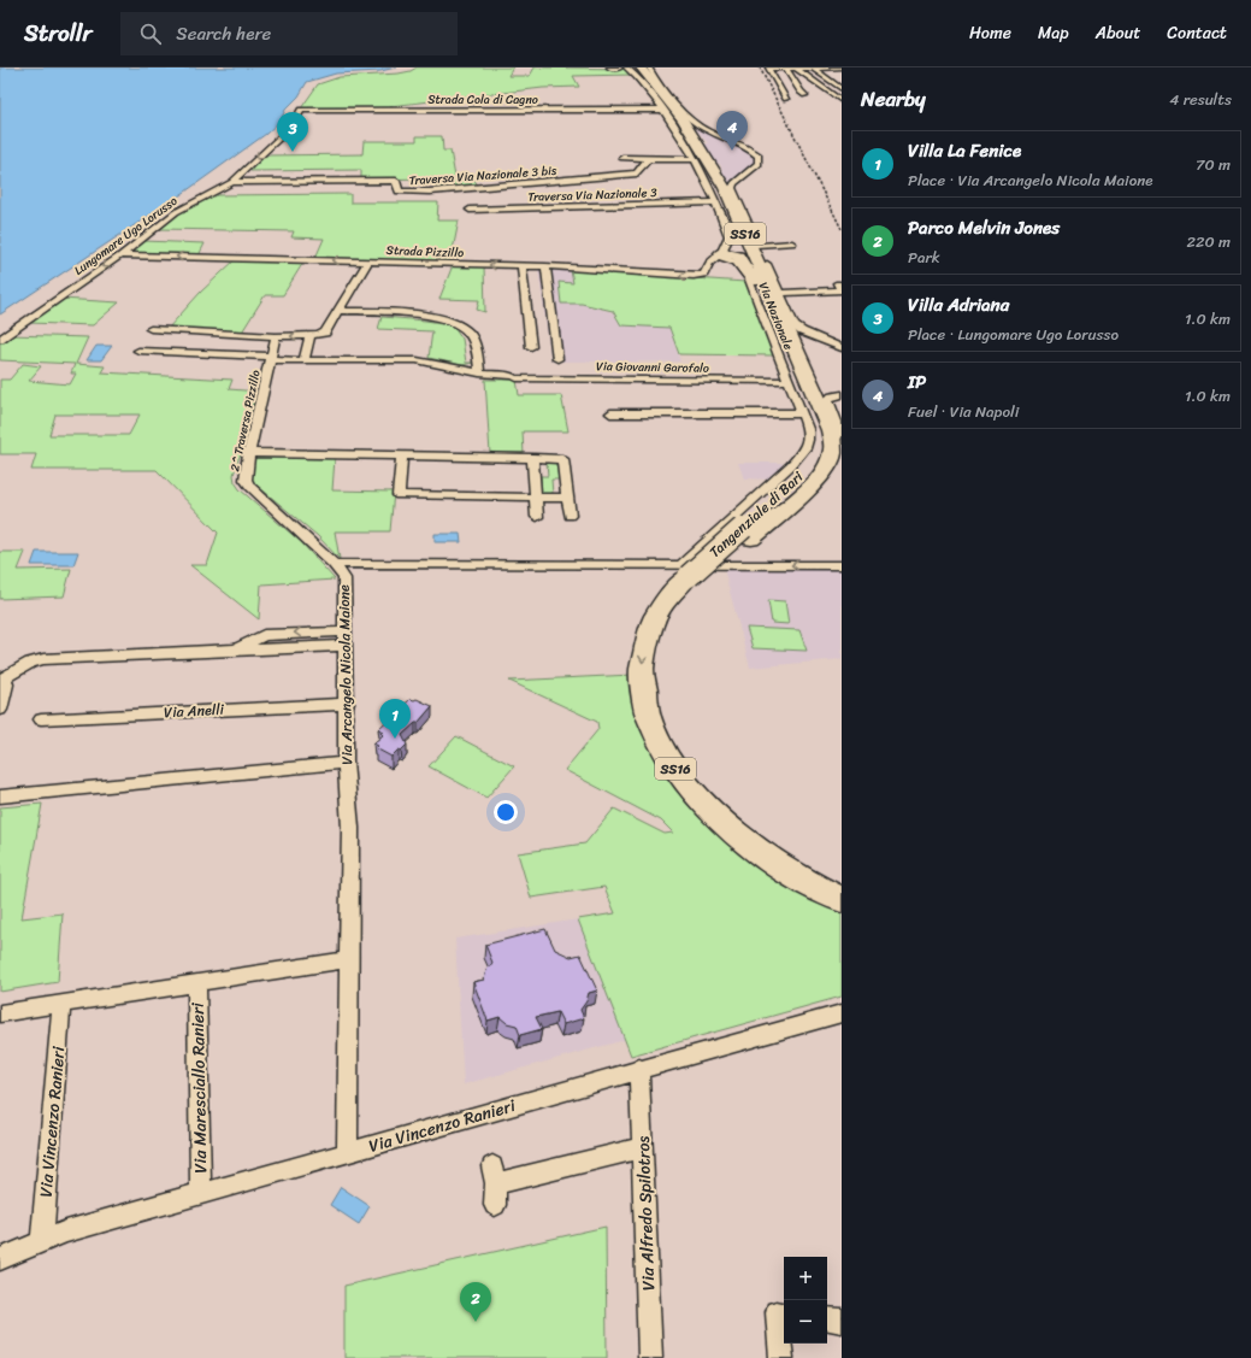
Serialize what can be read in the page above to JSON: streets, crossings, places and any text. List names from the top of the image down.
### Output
{
  "streets": {
    "highway": ["SS16", "Tangenziale di Bari"],
    "street": [
      "Strada Cola di Cagno",
      "Traversa Via Nazionale 3 bis",
      "Traversa Via Nazionale 3",
      "Lungomare Ugo Lorusso",
      "Strada Pizzillo",
      "Via Nazionale",
      "Via Giovanni Garofalo",
      "2^ Traversa Pizzillo",
      "Via Arcangelo Nicola Maione",
      "Via Anelli",
      "Via Maresciallo Ranieri",
      "Via Vincenzo Ranieri",
      "Via Alfredo Spilotros"
    ]
  },
  "crossings": [
    ["Strada Cola di Cagno", "Lungomare Ugo Lorusso"],
    ["Traversa Via Nazionale 3 bis", "Lungomare Ugo Lorusso"],
    ["Lungomare Ugo Lorusso", "Strada Pizzillo"],
    ["Strada Pizzillo", "Via Nazionale"],
    ["Via Nazionale", "Via Giovanni Garofalo"],
    ["Via Nazionale", "Tangenziale di Bari"],
    ["Via Nazionale", "Via Arcangelo Nicola Maione"],
    ["Via Giovanni Garofalo", "2^ Traversa Pizzillo"],
    ["2^ Traversa Pizzillo", "Via Arcangelo Nicola Maione"],
    ["Tangenziale di Bari", "Via Arcangelo Nicola Maione"],
    ["Via Arcangelo Nicola Maione", "Via Anelli"],
    ["Via Arcangelo Nicola Maione", "Via Vincenzo Ranieri"],
    ["Via Maresciallo Ranieri", "Via Vincenzo Ranieri"],
    ["Via Vincenzo Ranieri", "Via Alfredo Spilotros"]
  ],
  "one_way": ["Lungomare Ugo Lorusso"],
  "page": {
    "header": "Strollr",
    "search": "Search here",
    "nav": [
      "Home",
      "Map",
      "About",
      "Contact"
    ],
    "heading": ["Nearby", "4 results"],
    "pins": [
      "4",
      "3",
      "1",
      "2"
    ],
    "list": [
      {
        "mark": "1",
        "name": "Villa La Fenice",
        "note": "Place · Via Arcangelo Nicola Maione",
        "value": "70 m"
      },
      {
        "mark": "2",
        "name": "Parco Melvin Jones",
        "note": "Park",
        "value": "220 m"
      },
      {
        "mark": "3",
        "name": "Villa Adriana",
        "note": "Place · Lungomare Ugo Lorusso",
        "value": "1.0 km"
      },
      {
        "mark": "4",
        "name": "IP",
        "note": "Fuel · Via Napoli",
        "value": "1.0 km"
      }
    ],
    "map_buttons": ["+", "−"]
  }
}
